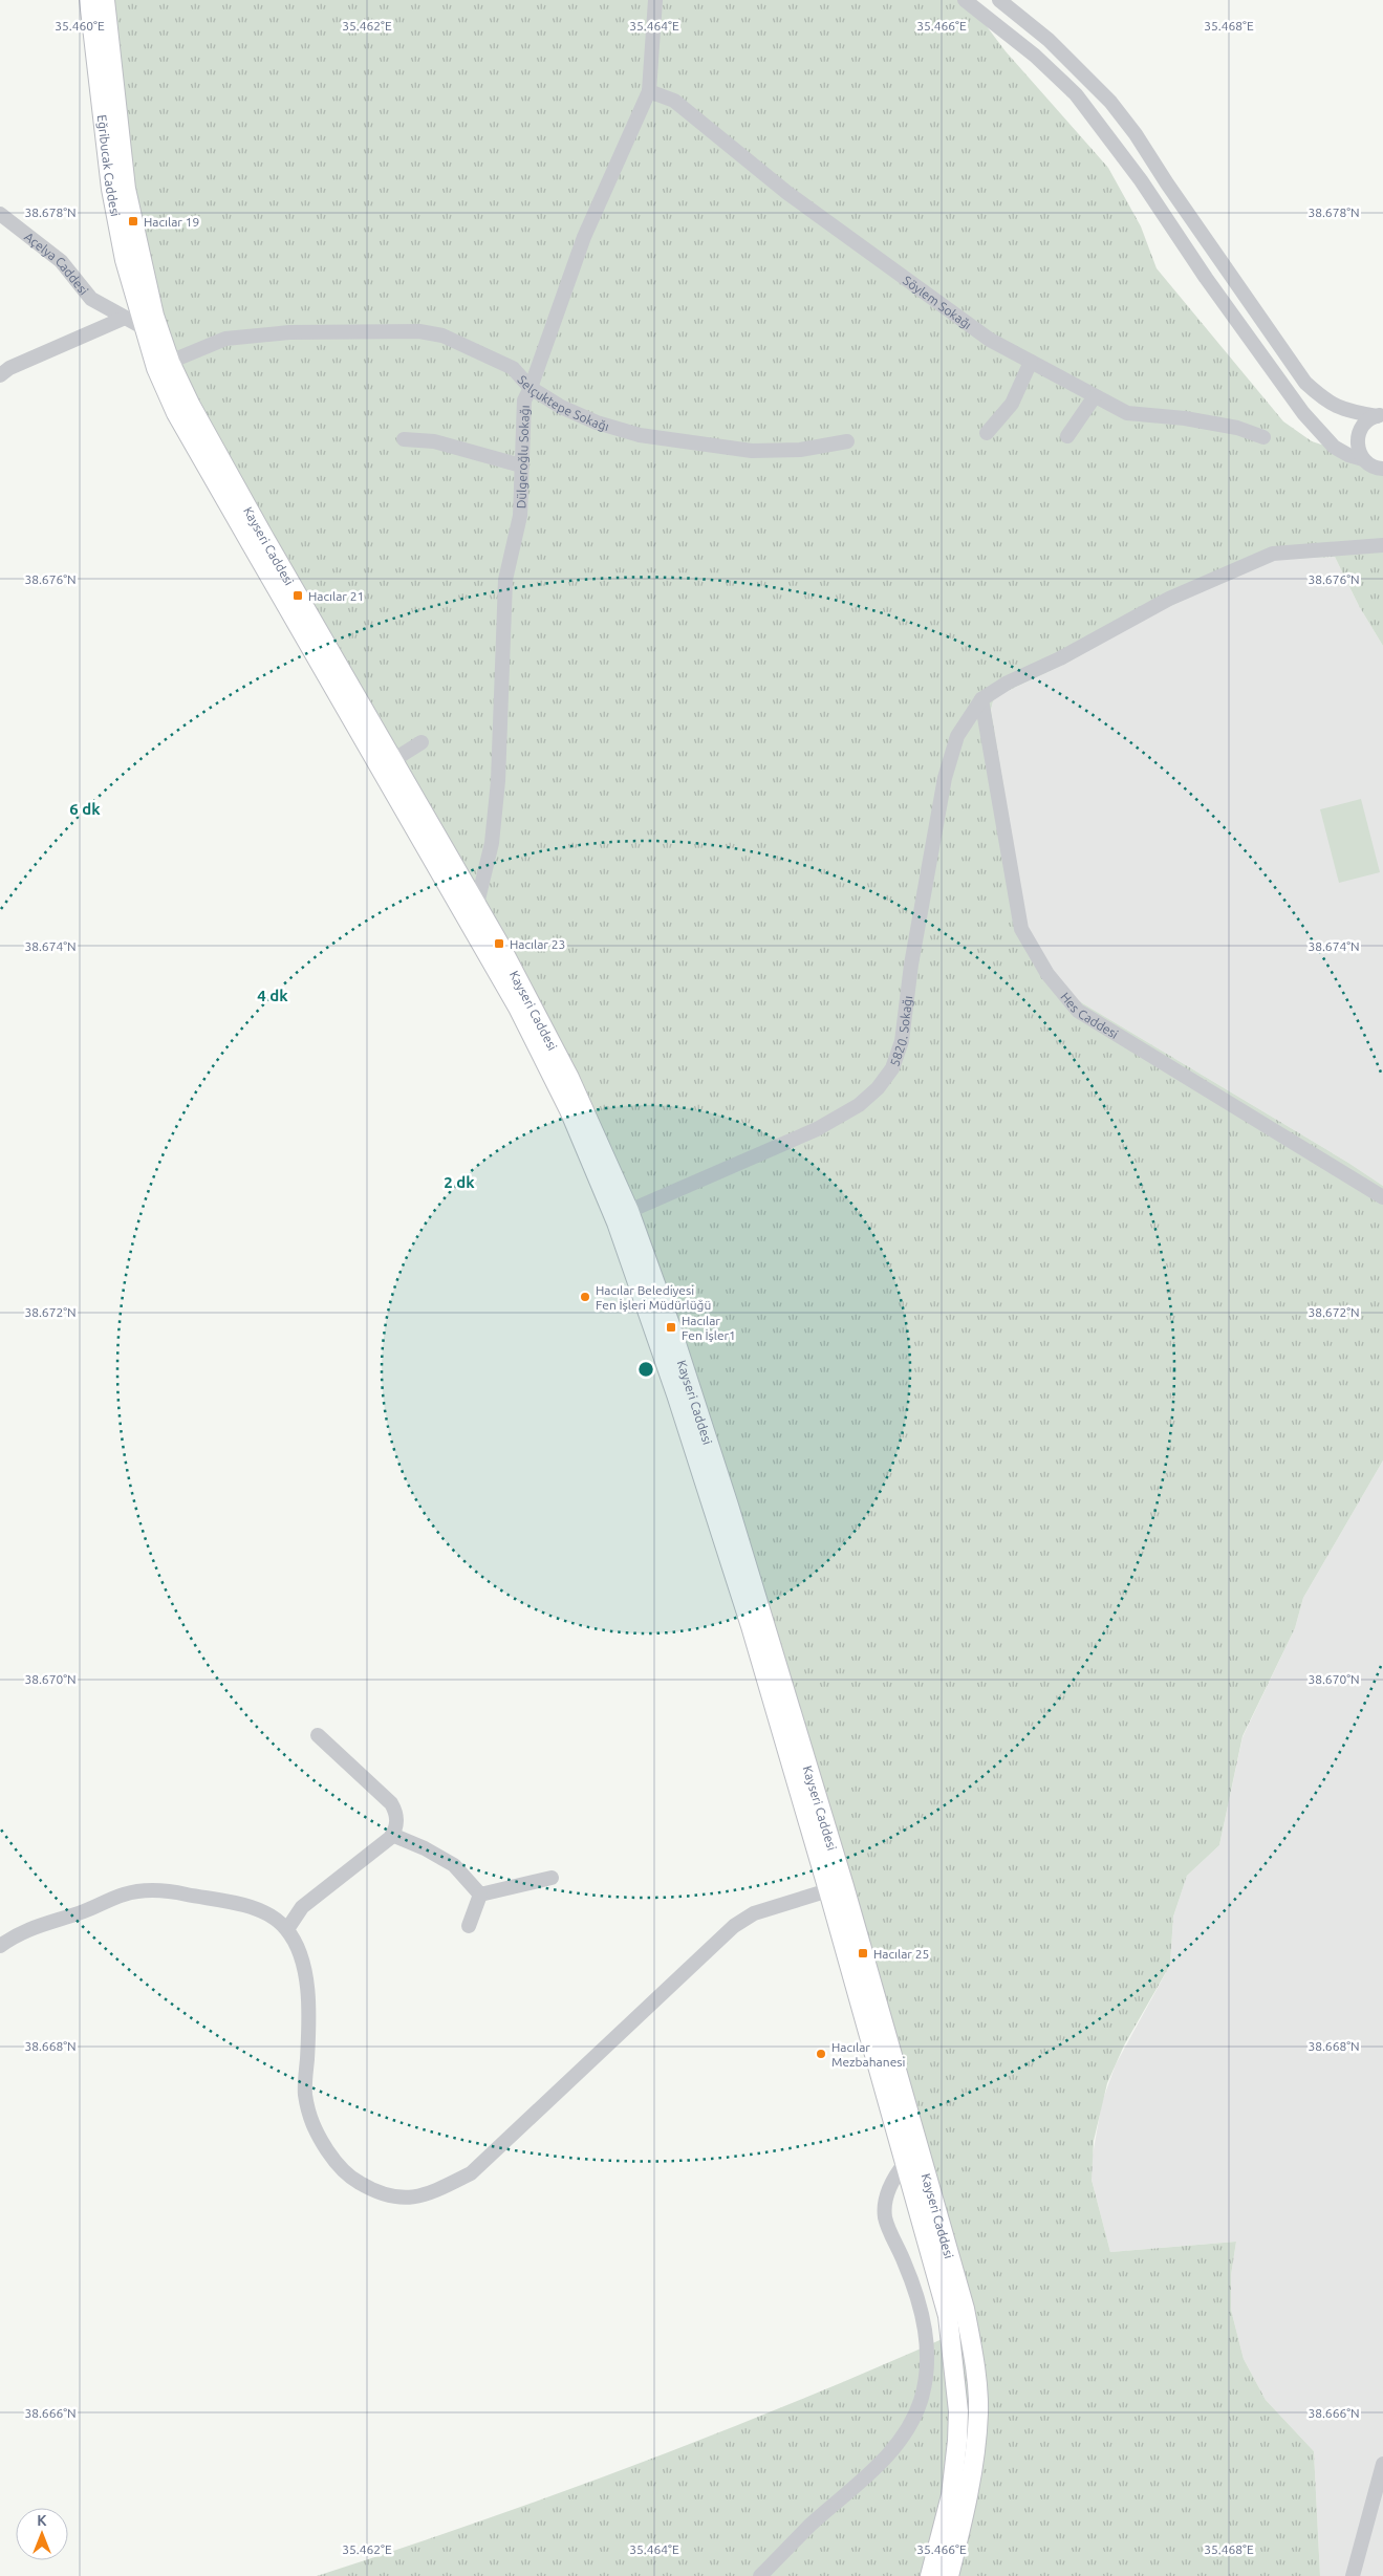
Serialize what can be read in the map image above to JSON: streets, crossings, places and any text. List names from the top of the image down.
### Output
{
  "streets": {
    "main road": ["Eğribucak Caddesi", "Kayseri Caddesi"],
    "street": [
      "Açelya Caddesi",
      "Söylem Sokağı",
      "Selçuktepe Sokağı",
      "Dülgeroğlu Sokağı",
      "Hes Caddesi",
      "5820. Sokağı"
    ]
  },
  "crossings": [
    ["Eğribucak Caddesi", "Açelya Caddesi"],
    ["Eğribucak Caddesi", "Kayseri Caddesi"],
    ["Açelya Caddesi", "Kayseri Caddesi"],
    ["Söylem Sokağı", "Dülgeroğlu Sokağı"],
    ["Selçuktepe Sokağı", "Dülgeroğlu Sokağı"],
    ["Selçuktepe Sokağı", "Kayseri Caddesi"],
    ["Dülgeroğlu Sokağı", "Kayseri Caddesi"],
    ["Kayseri Caddesi", "5820. Sokağı"],
    ["Hes Caddesi", "5820. Sokağı"]
  ],
  "places": {
    "transit": [
      "Hacılar 19",
      "Hacılar 21",
      "Hacılar 23",
      "Hacılar Fen İşler1",
      "Hacılar 25"
    ],
    "other": ["Hacılar Belediyesi Fen İşleri Müdürlüğü", "Hacılar Mezbahanesi"]
  },
  "north": "top",
  "coordinates": [
    "35.460°E",
    "35.462°E",
    "35.464°E",
    "35.466°E",
    "35.468°E",
    "38.678°N",
    "38.676°N",
    "38.674°N",
    "38.672°N",
    "38.670°N",
    "38.668°N",
    "38.666°N"
  ],
  "rings": ["6 dk", "4 dk", "2 dk"]
}
